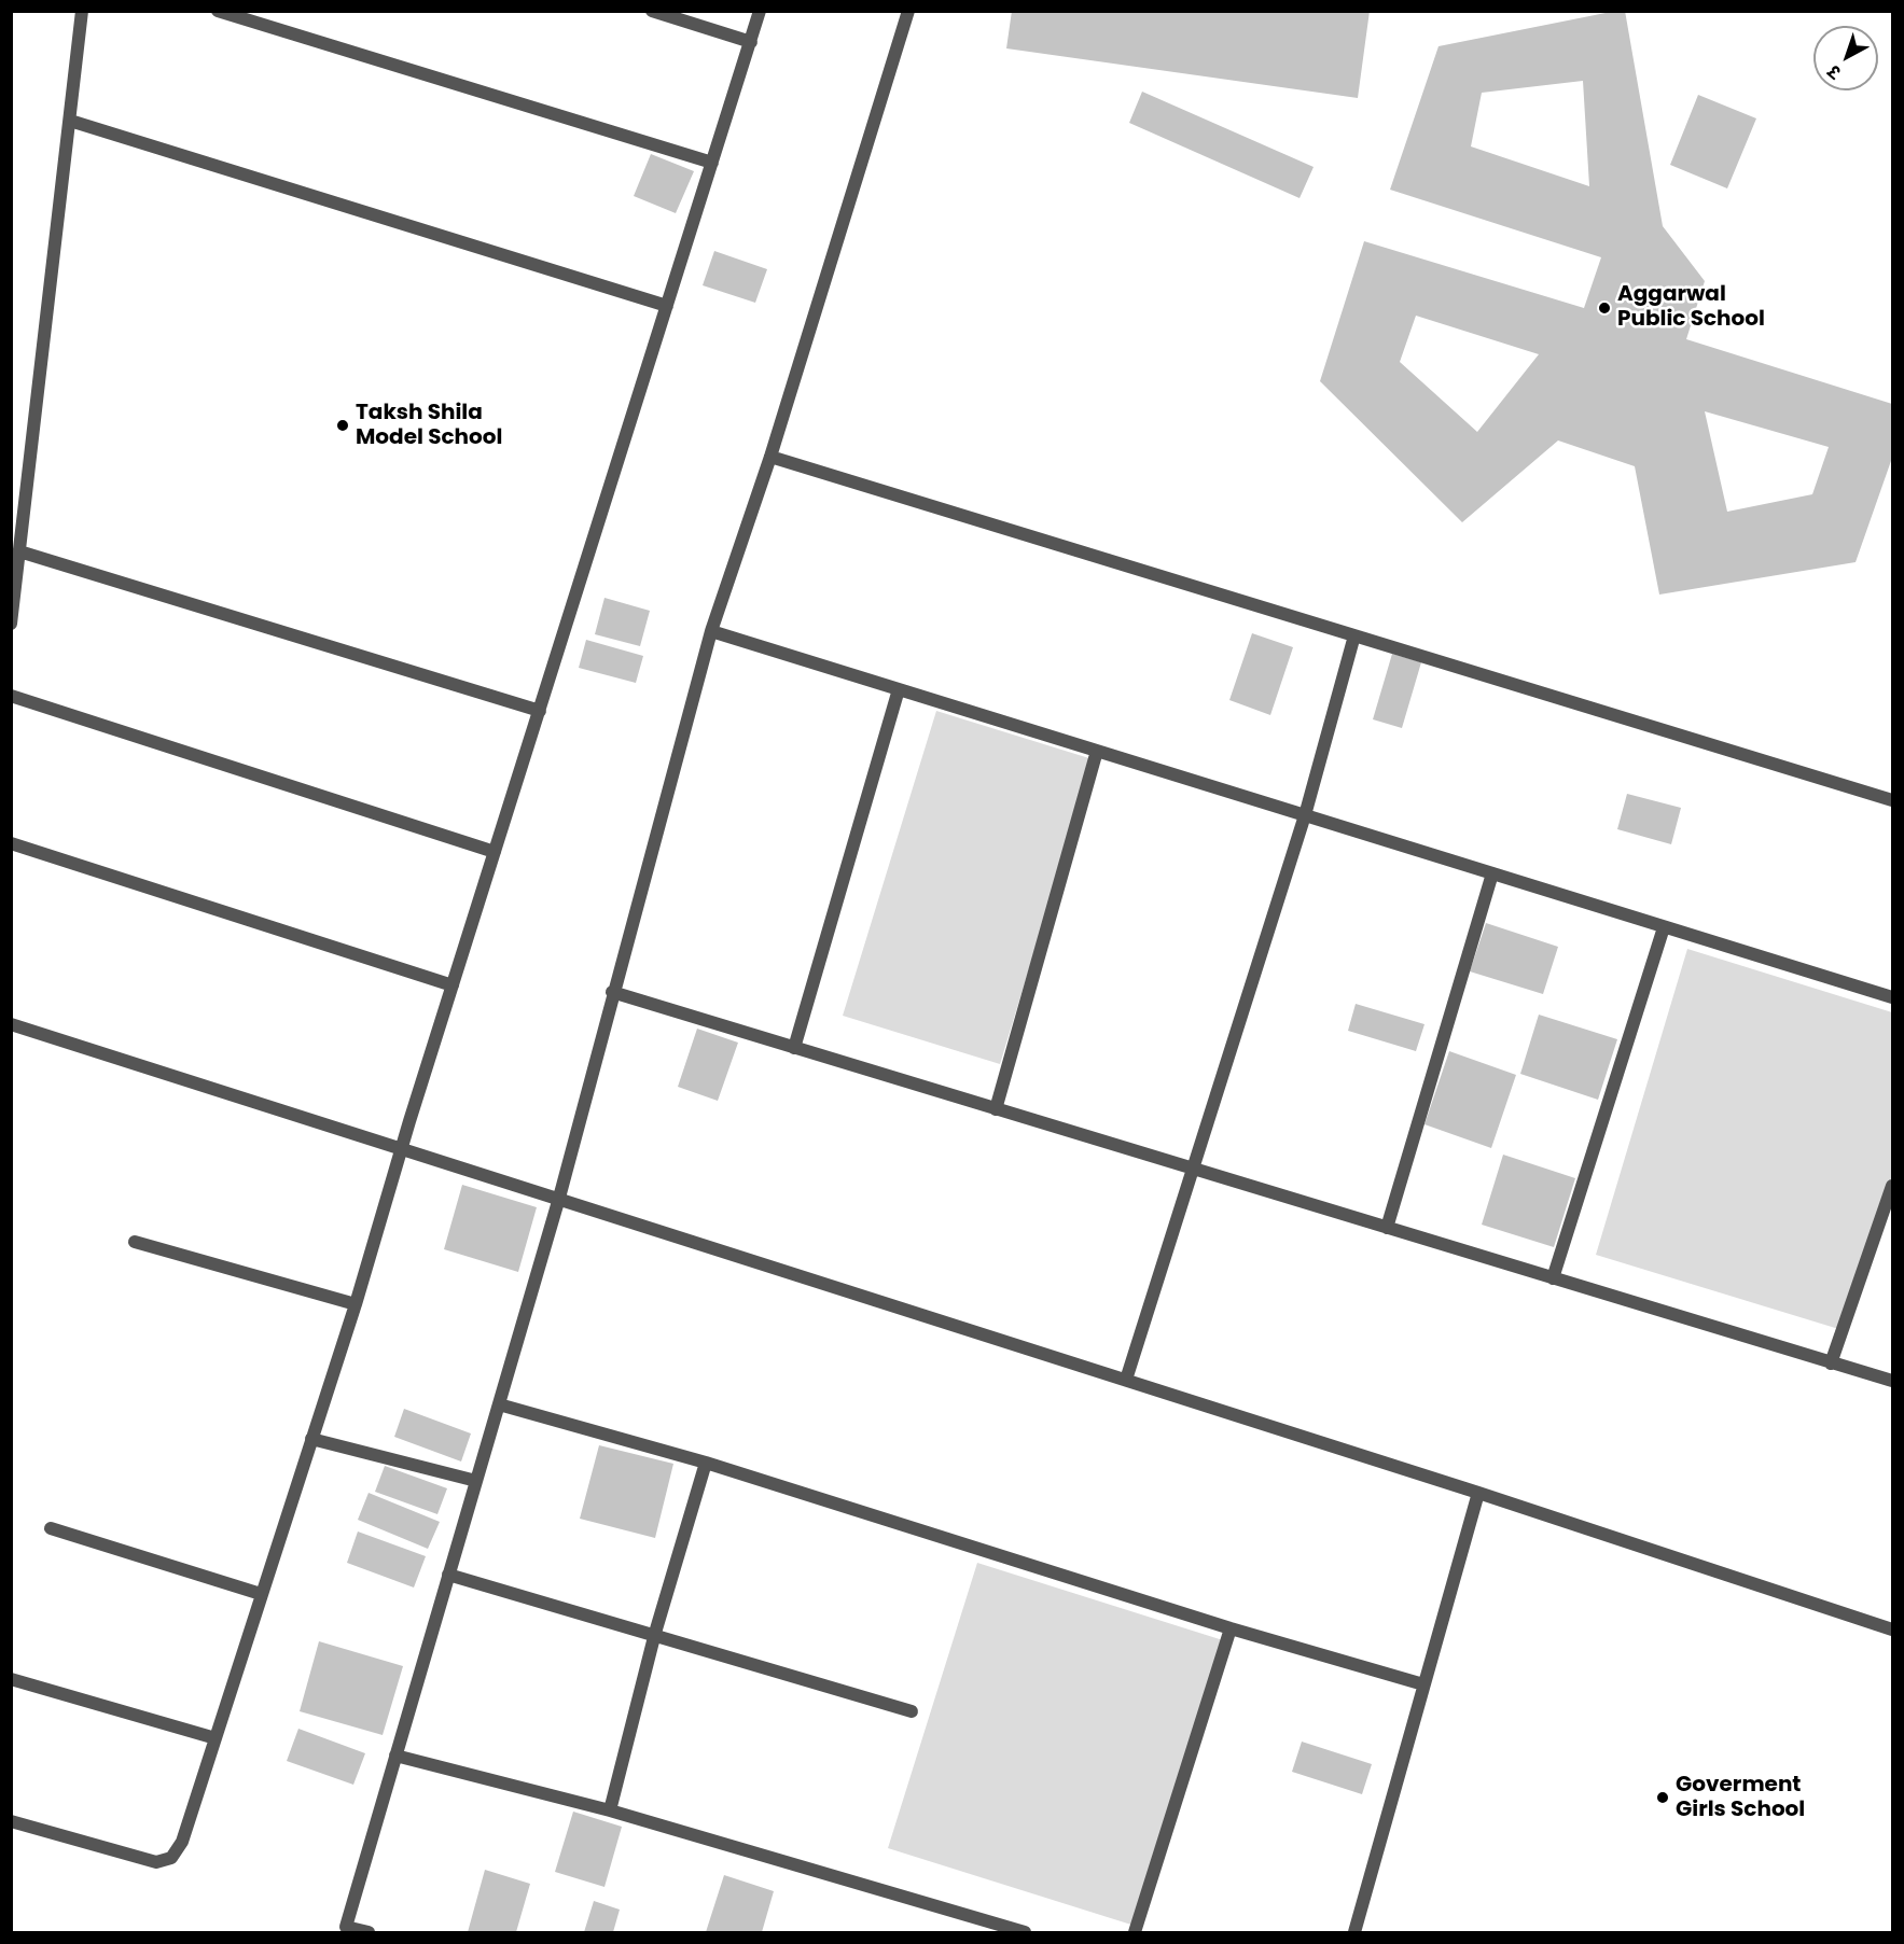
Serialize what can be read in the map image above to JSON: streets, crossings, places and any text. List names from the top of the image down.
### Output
{
  "places": ["Aggarwal Public School", "Taksh Shila Model School", "Goverment Girls School"],
  "north": "bottom left"
}
